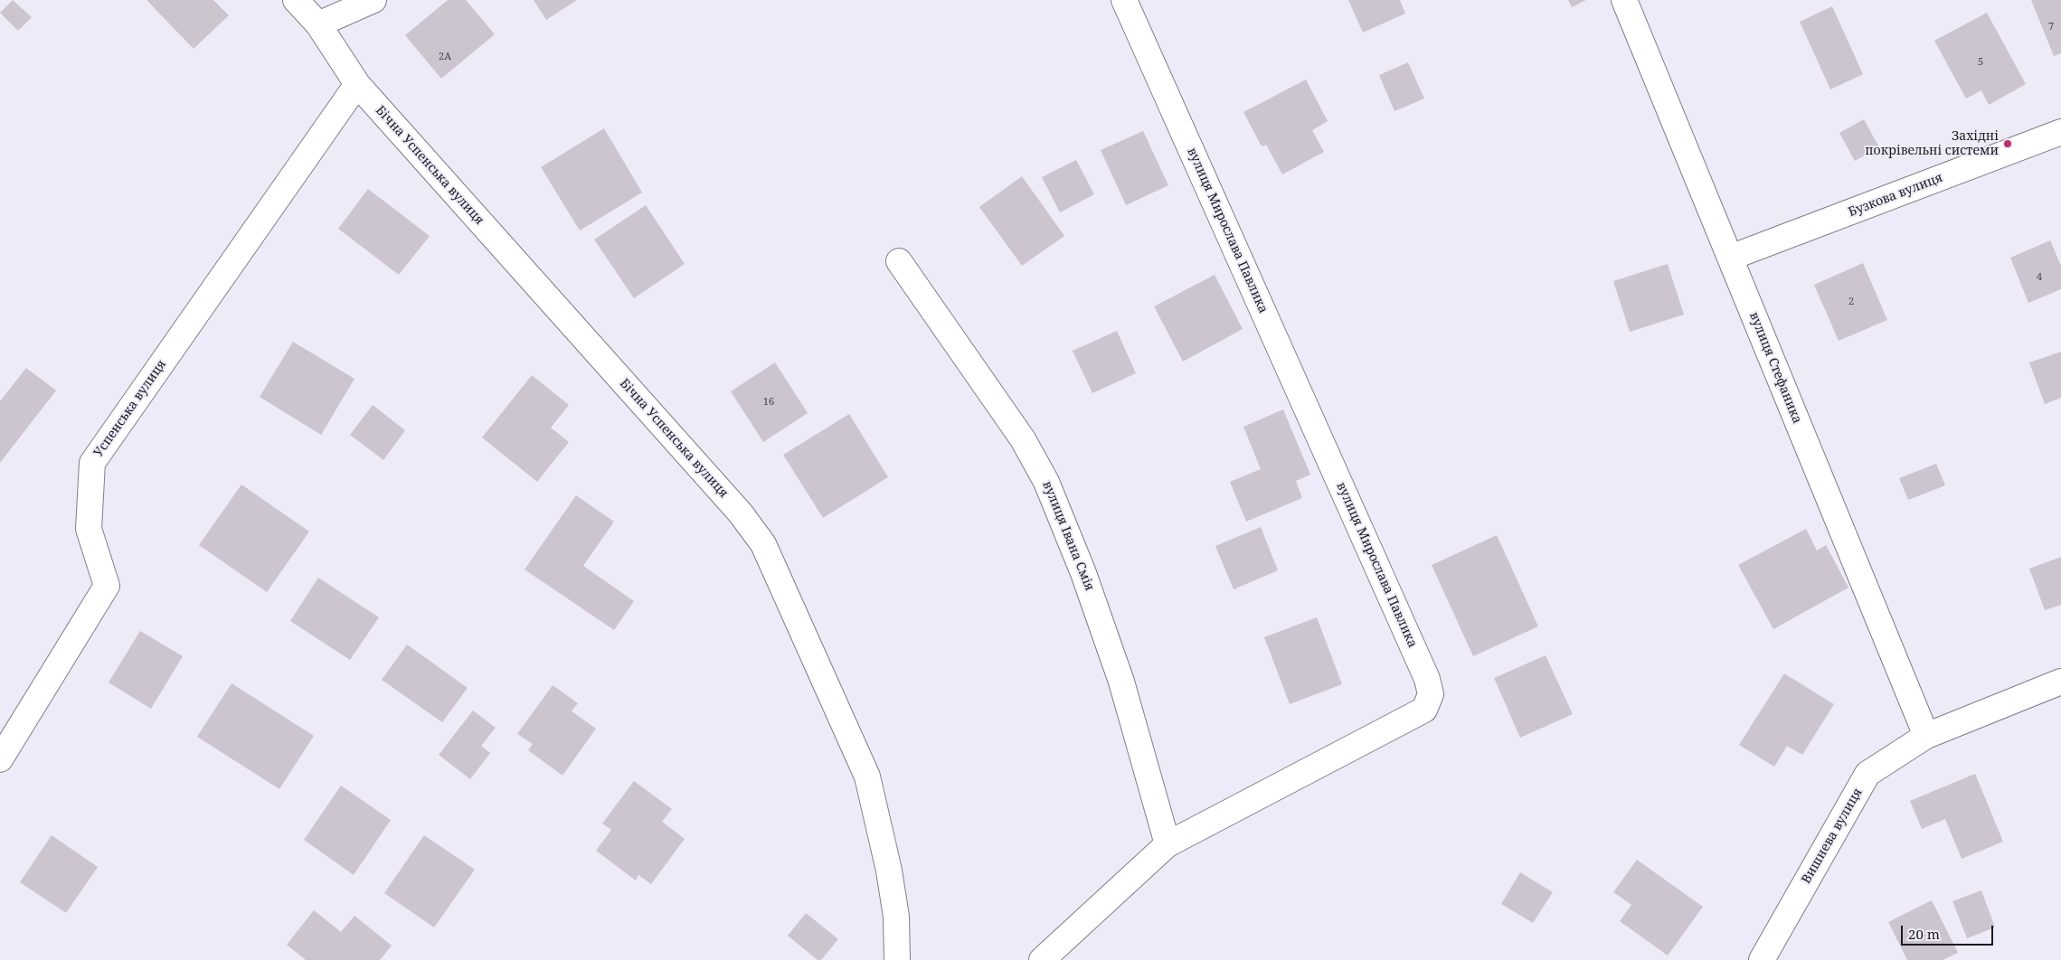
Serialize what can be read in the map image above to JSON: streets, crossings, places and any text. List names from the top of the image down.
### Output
{
  "streets": {
    "street": [
      "Бічна Успенська вулиця",
      "Бузкова вулиця",
      "вулиця Мирослава Павлика",
      "вулиця Стефаника",
      "Успенська вулиця",
      "вулиця Івана Смія",
      "Вишнева вулиця"
    ]
  },
  "crossings": [
    ["Бічна Успенська вулиця", "Успенська вулиця"],
    ["Бузкова вулиця", "вулиця Стефаника"],
    ["вулиця Мирослава Павлика", "вулиця Івана Смія"],
    ["вулиця Стефаника", "Вишнева вулиця"]
  ],
  "places": ["Західні покрівельні системи"],
  "house_numbers": [
    "7",
    "2А",
    "5",
    "4",
    "2",
    "16"
  ],
  "scale_bar": "20 m"
}
